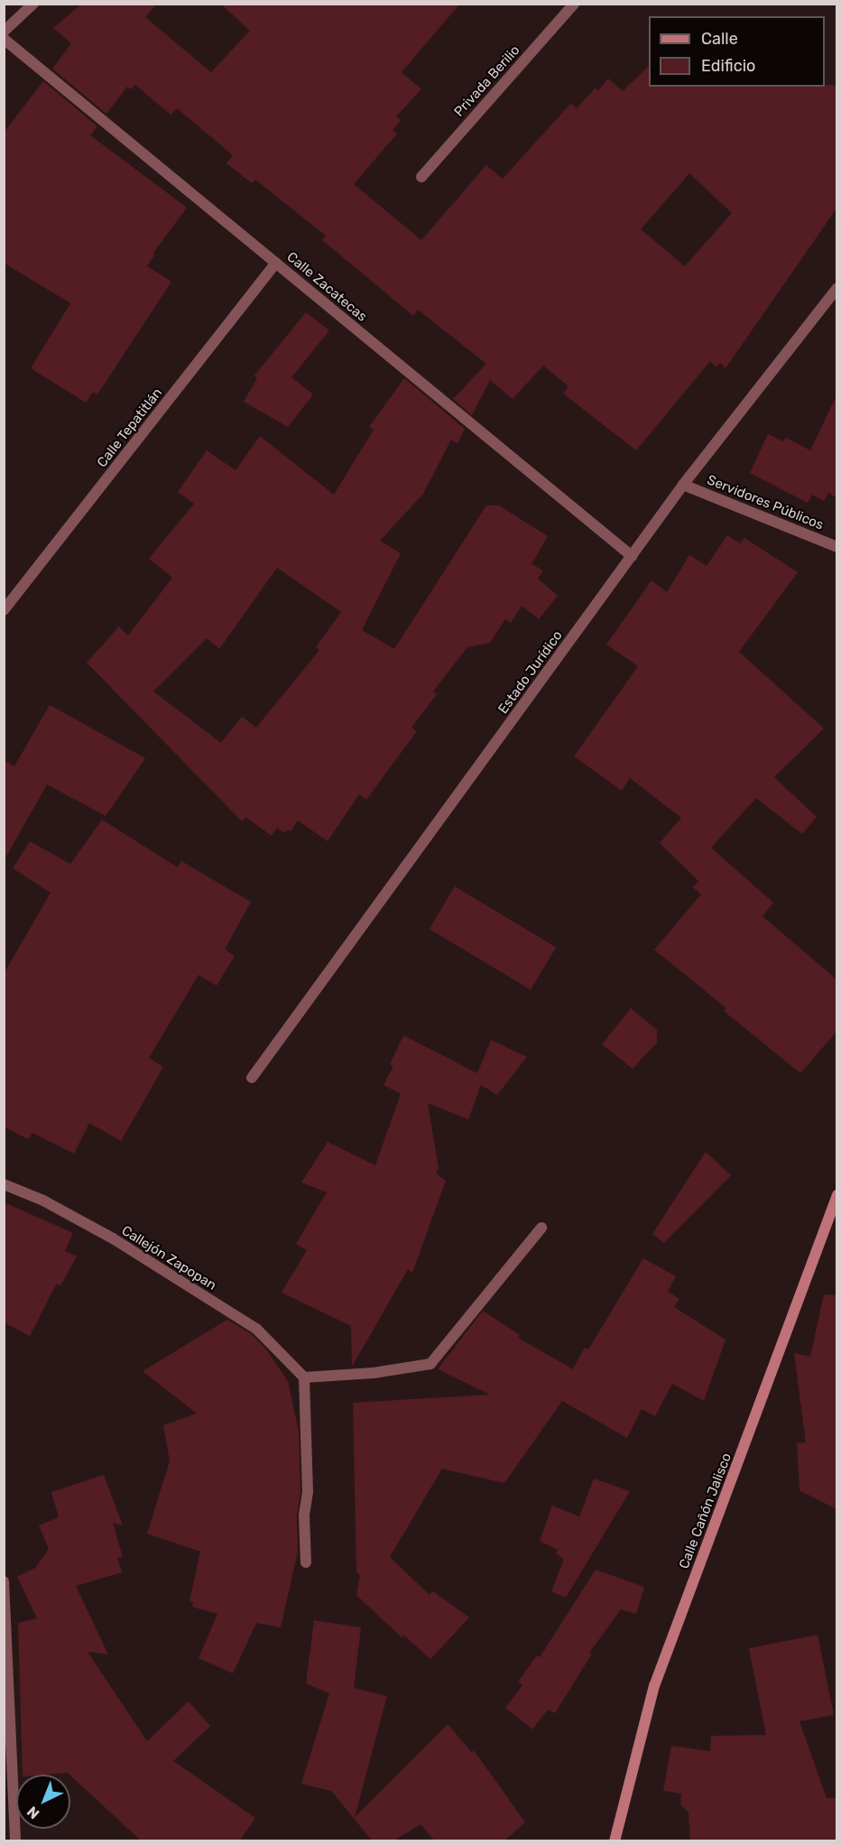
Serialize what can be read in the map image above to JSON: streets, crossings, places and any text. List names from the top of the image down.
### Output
{
  "streets": {
    "street": [
      "Privada Berilio",
      "Calle Zacatecas",
      "Calle Tepatitlán",
      "Servidores Públicos",
      "Estado Jurídico",
      "Callejón Zapopan",
      "Calle Cañón Jalisco"
    ]
  },
  "crossings": [
    ["Calle Zacatecas", "Calle Tepatitlán"],
    ["Calle Zacatecas", "Estado Jurídico"],
    ["Servidores Públicos", "Estado Jurídico"]
  ],
  "legend": ["Calle", "Edificio"],
  "north": "bottom left"
}
